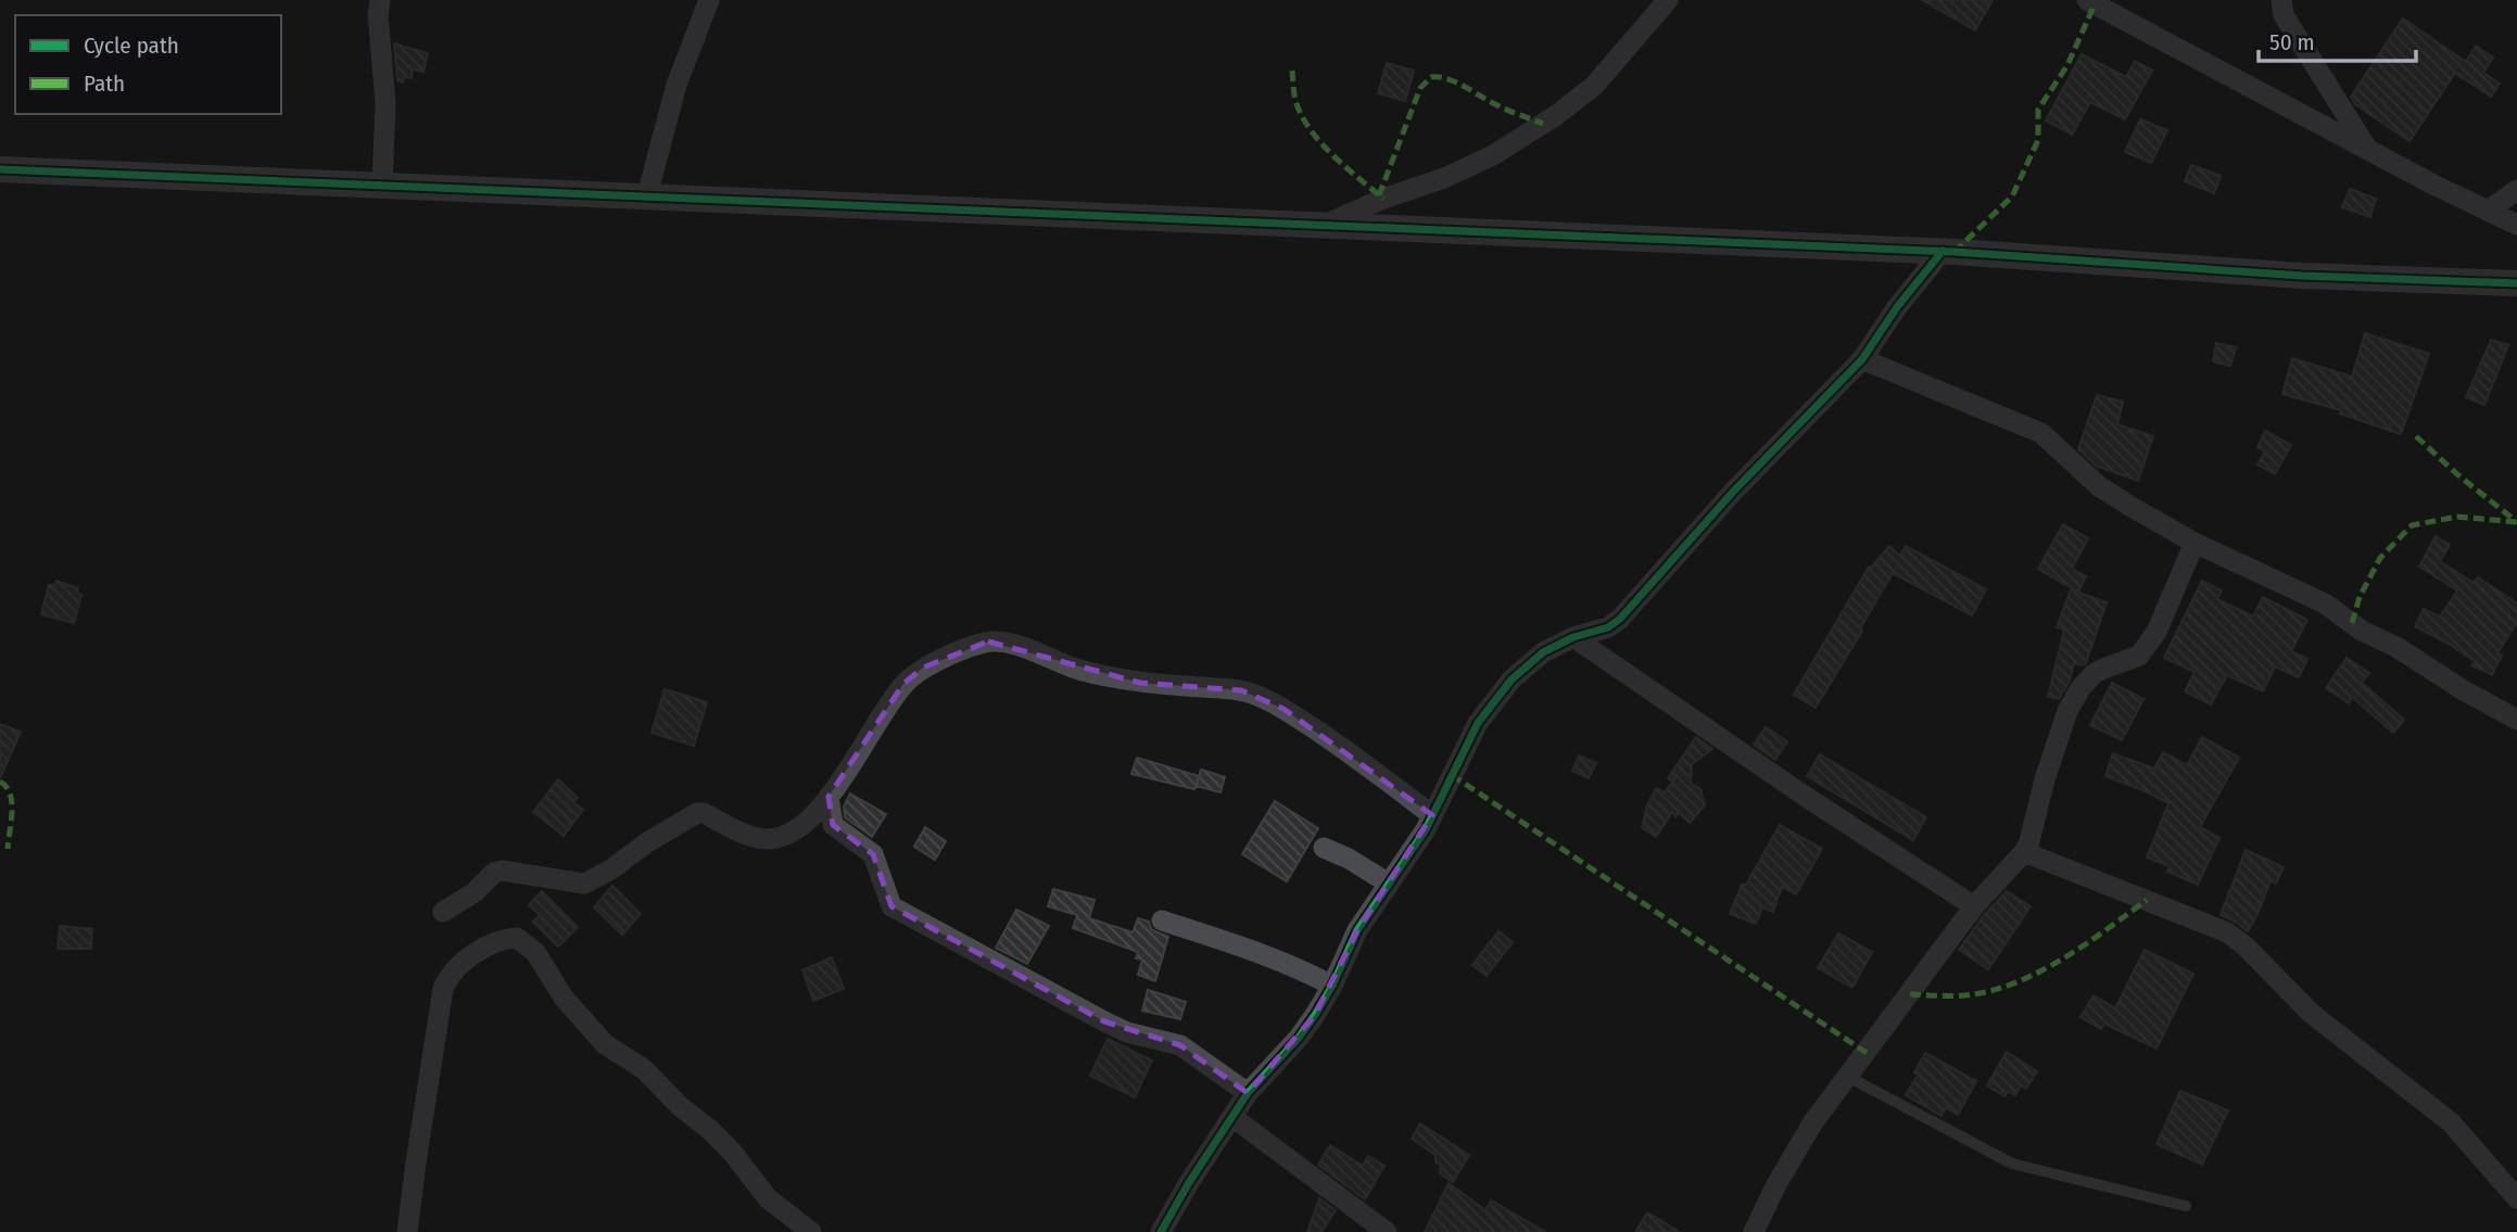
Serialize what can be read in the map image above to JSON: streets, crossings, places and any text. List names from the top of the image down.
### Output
{
  "legend": ["Cycle path", "Path"],
  "scale_bar": "50 m"
}
